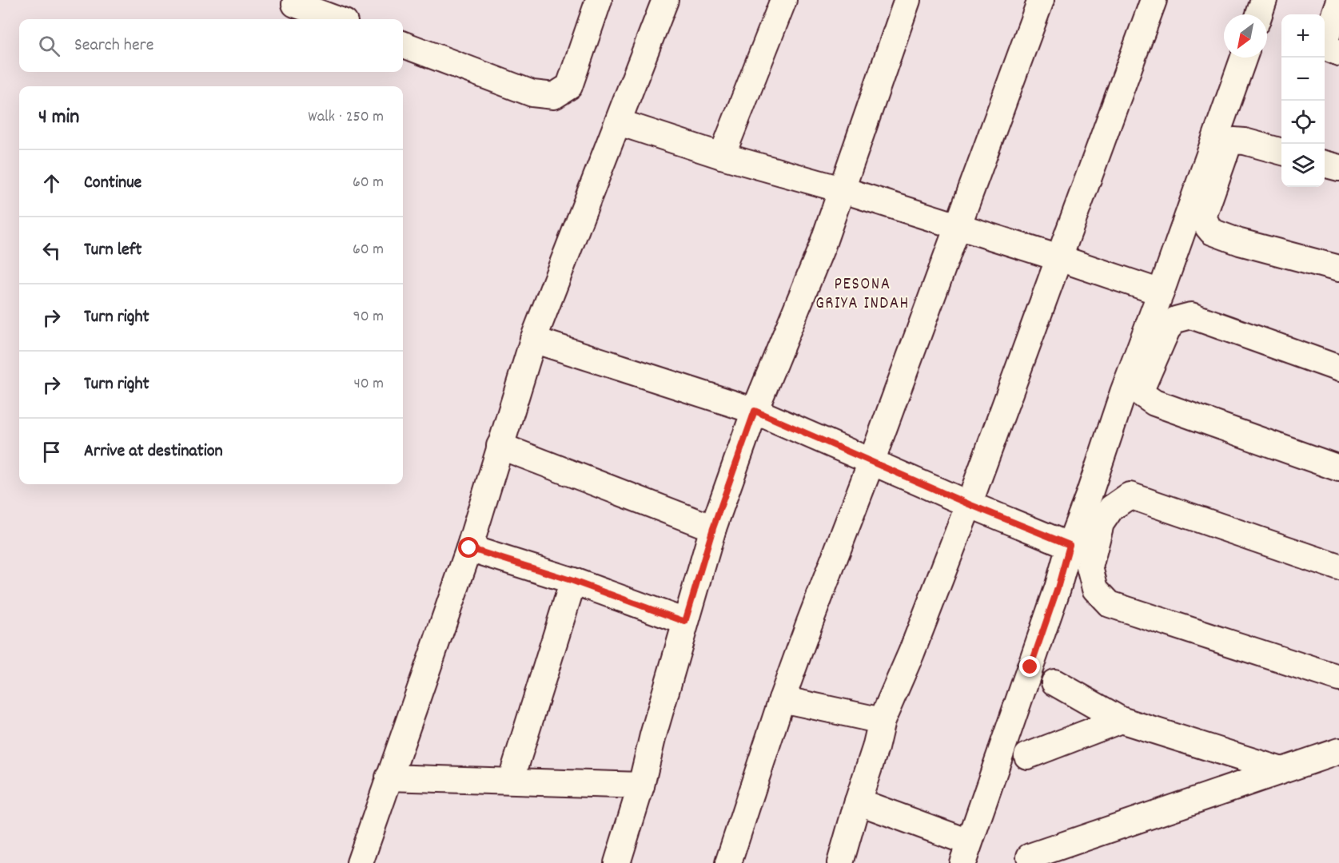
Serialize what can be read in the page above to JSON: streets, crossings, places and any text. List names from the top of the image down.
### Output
{
  "districts": ["PESONA GRIYA INDAH"],
  "north": "bottom left",
  "page": {
    "map_buttons": ["+", "−"],
    "search": "Search here",
    "heading": ["4 min", "Walk · 250 m"],
    "list": [
      ["Continue", "60 m"],
      ["Turn left", "60 m"],
      ["Turn right", "90 m"],
      ["Turn right", "40 m"],
      "Arrive at destination"
    ]
  }
}
